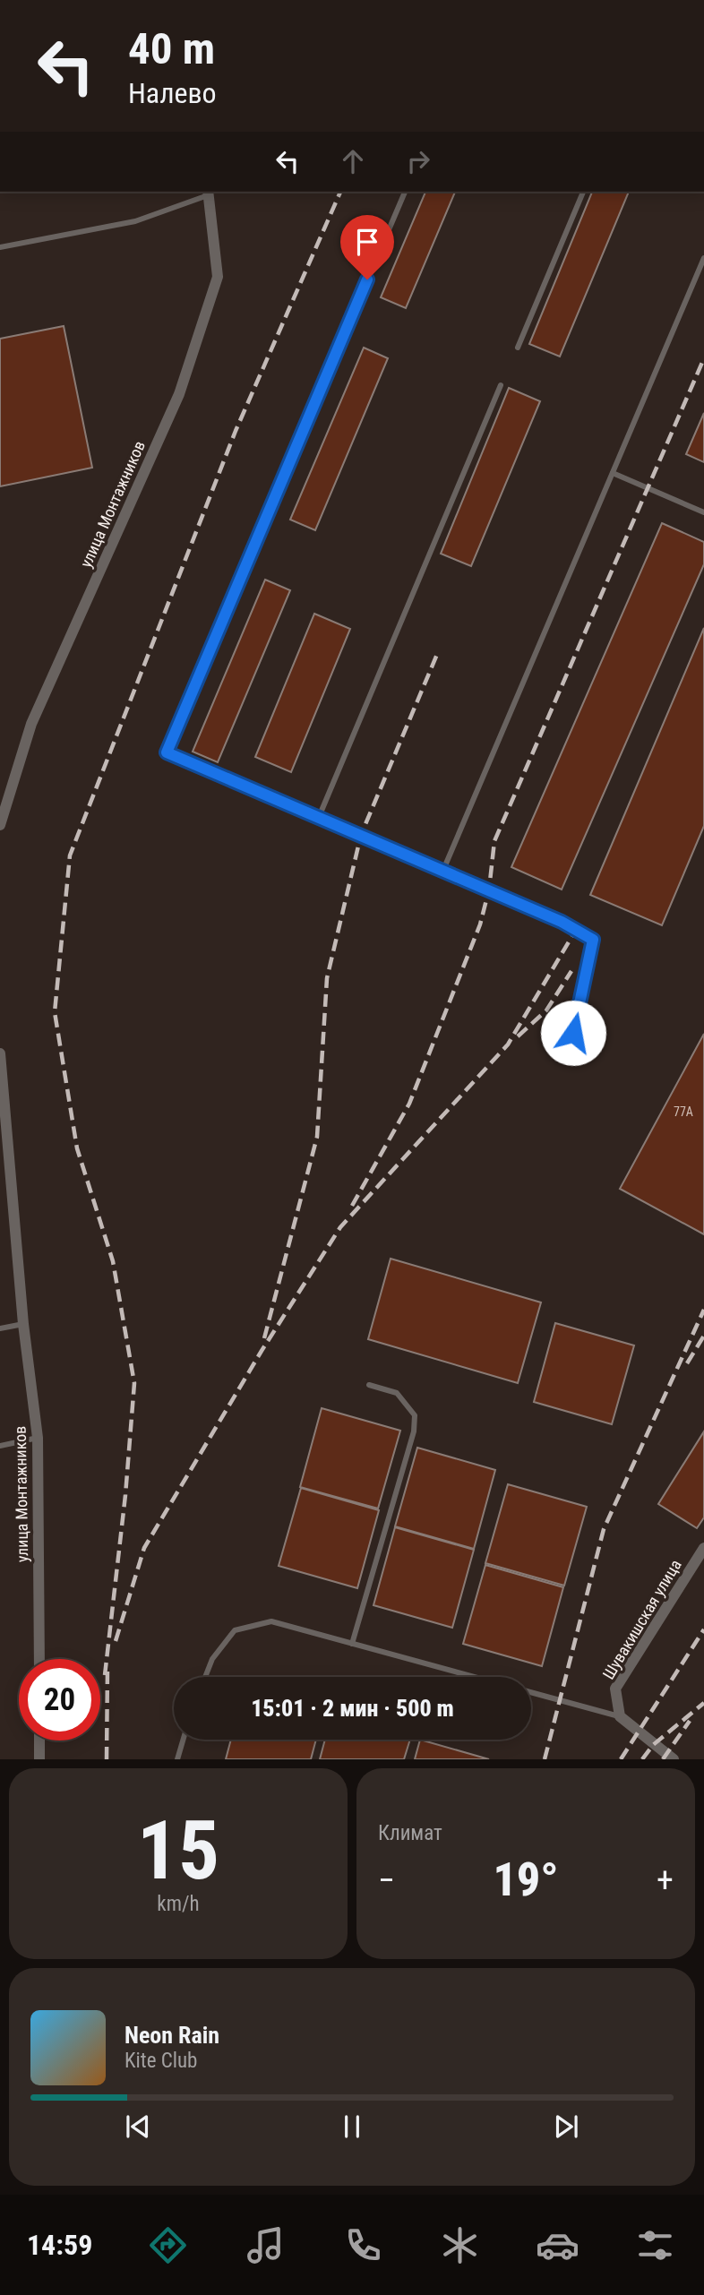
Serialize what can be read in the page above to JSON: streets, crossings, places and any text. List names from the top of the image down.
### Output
{
  "streets": {
    "street": ["улица Монтажников", "Шувакишская улица"]
  },
  "house_numbers": ["77А"],
  "page": {
    "turn": ["40 m", "Налево"],
    "limit": "20",
    "trip": "15:01 · 2 мин · 500 m",
    "tile": [
      ["15", "km/h"],
      "Климат"
    ],
    "heat": ["−", "19°", "+"],
    "song": ["Neon Rain", "Kite Club"],
    "tabs": "14:59"
  }
}
